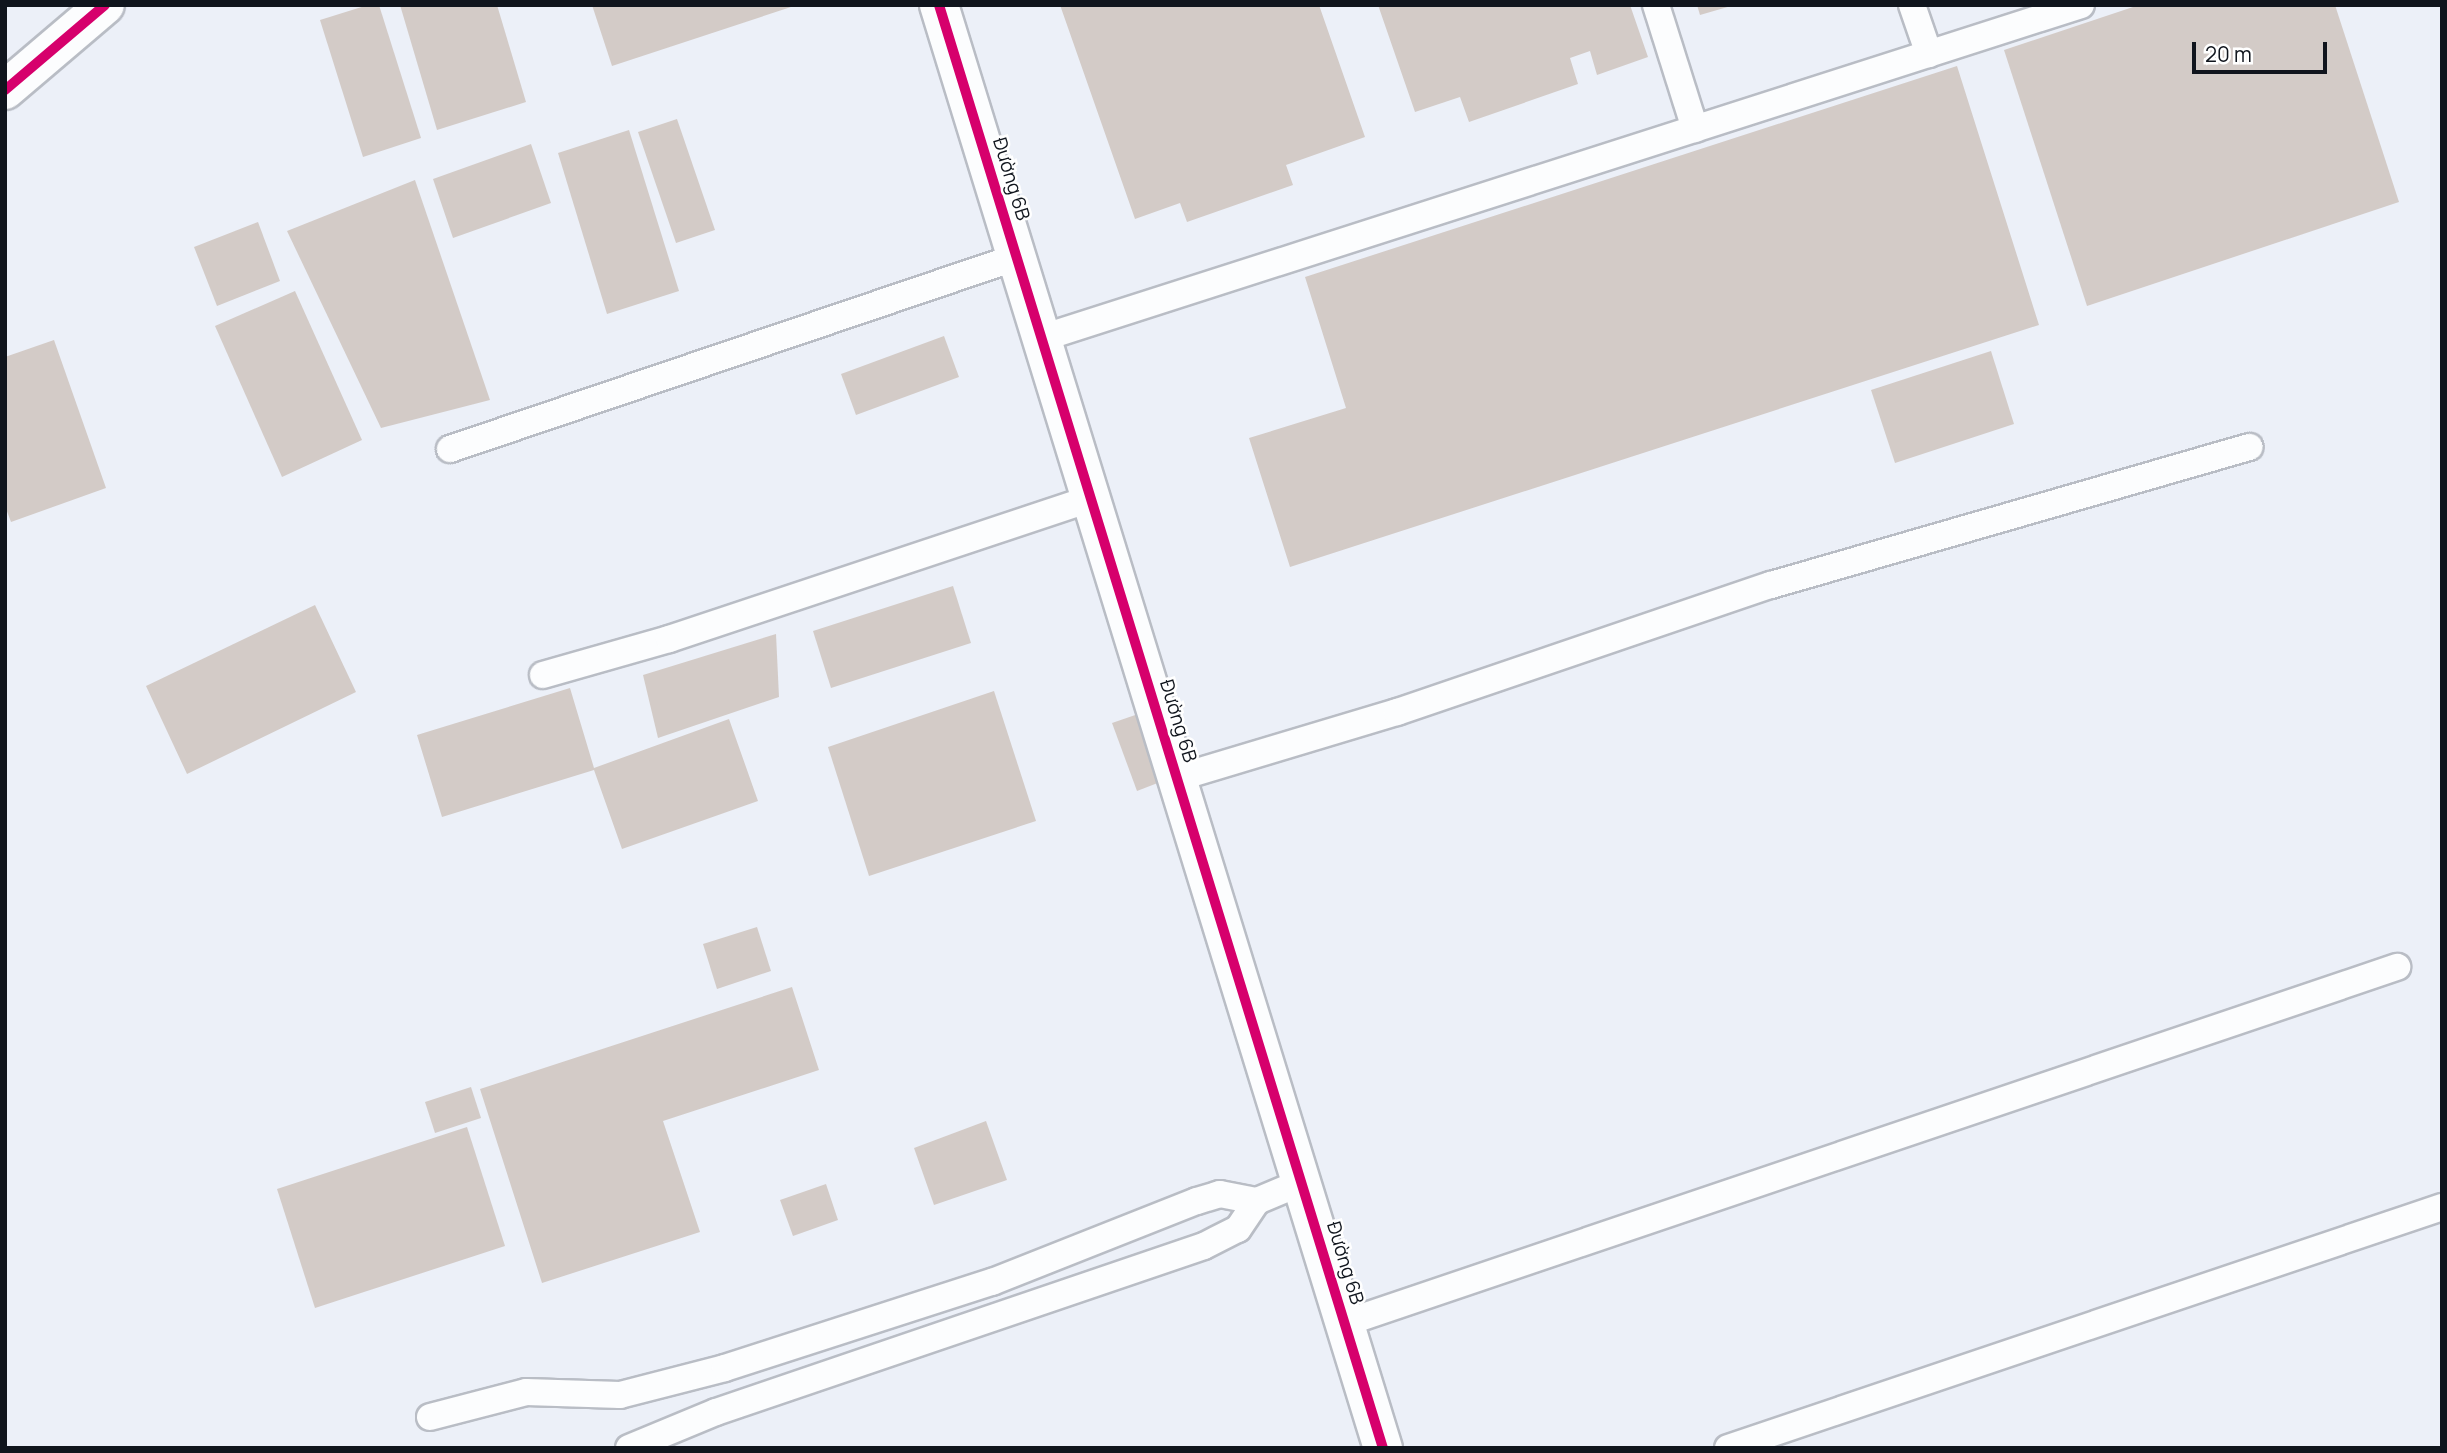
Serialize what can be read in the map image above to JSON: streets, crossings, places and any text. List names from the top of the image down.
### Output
{
  "streets": {
    "street": ["Đường 6B"]
  },
  "scale_bar": "20 m"
}
